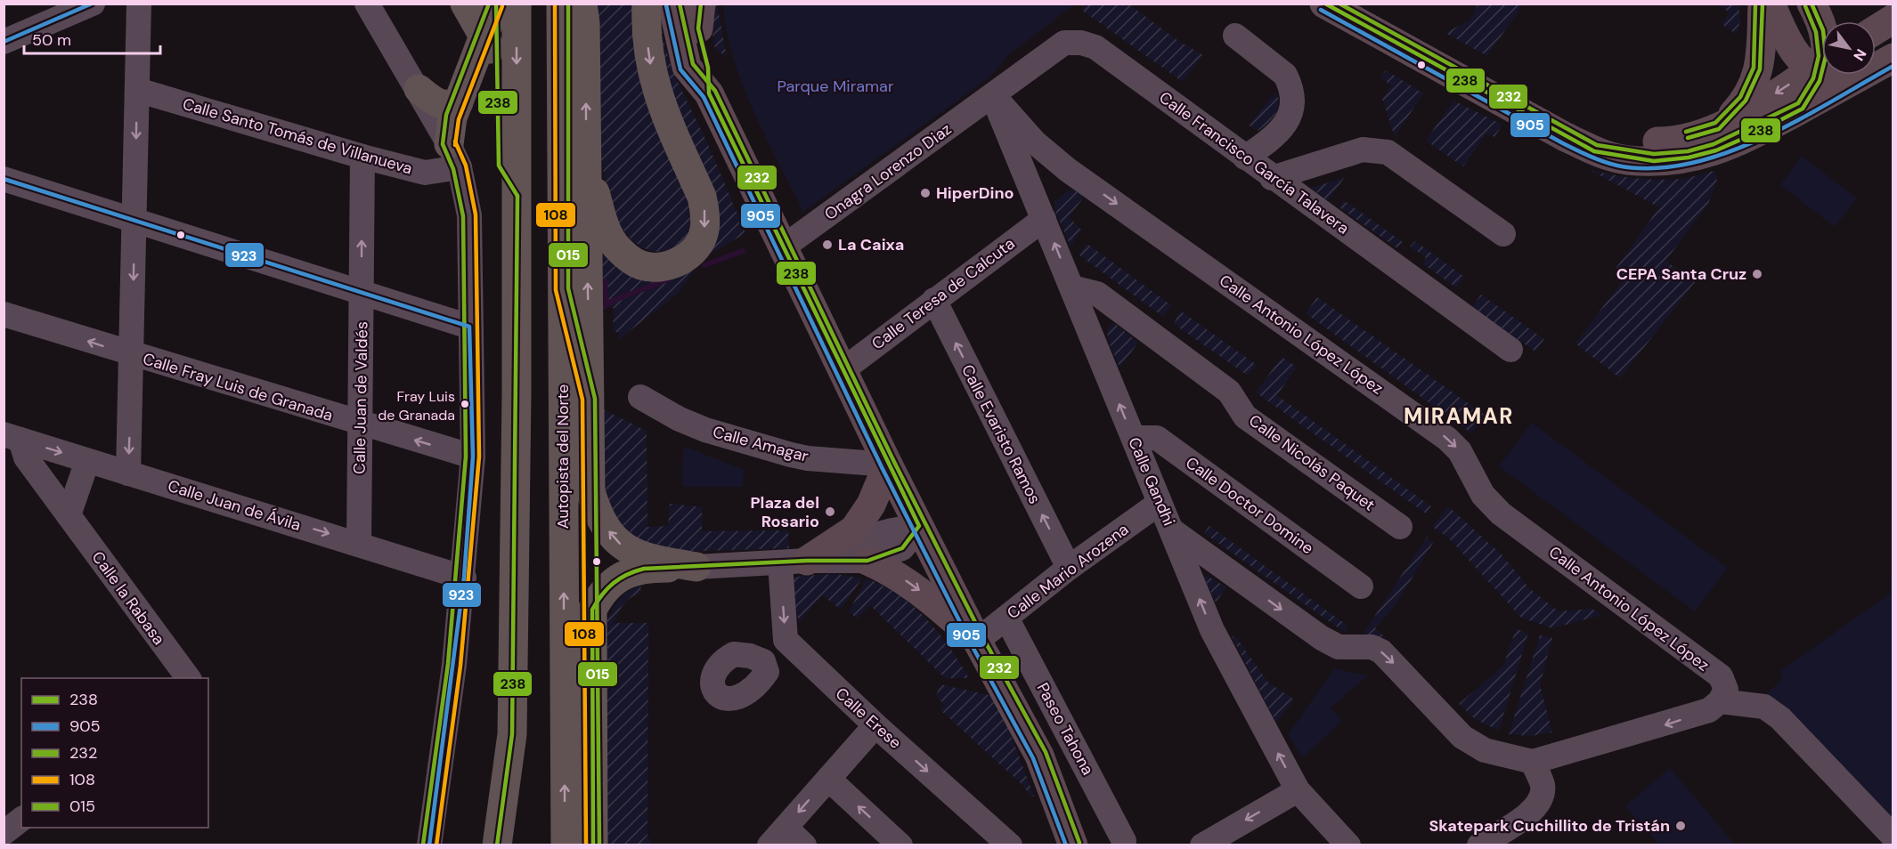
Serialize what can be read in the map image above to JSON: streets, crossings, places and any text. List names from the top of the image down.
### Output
{
  "streets": {
    "highway": ["Autopista del Norte"],
    "street": [
      "Calle Santo Tomás de Villanueva",
      "Calle Francisco García Talavera",
      "Onagra Lorenzo Diaz",
      "Calle Teresa de Calcuta",
      "Calle Antonio López López",
      "Calle Fray Luis de Granada",
      "Calle Juan de Valdés",
      "Calle Evaristo Ramos",
      "Calle Amagar",
      "Calle Nicolás Paquet",
      "Calle Gandhi",
      "Calle Juan de Ávila",
      "Calle Doctor Domine",
      "Calle Mario Arozena",
      "Calle la Rabasa",
      "Calle Erese",
      "Paseo Tahona"
    ]
  },
  "crossings": [
    ["Calle Santo Tomás de Villanueva", "Calle Juan de Valdés"],
    ["Calle Francisco García Talavera", "Onagra Lorenzo Diaz"],
    ["Calle Francisco García Talavera", "Calle Gandhi"],
    ["Onagra Lorenzo Diaz", "Calle Gandhi"],
    ["Calle Teresa de Calcuta", "Calle Antonio López López"],
    ["Calle Teresa de Calcuta", "Calle Evaristo Ramos"],
    ["Calle Teresa de Calcuta", "Calle Gandhi"],
    ["Calle Fray Luis de Granada", "Calle Juan de Valdés"],
    ["Calle Juan de Valdés", "Calle Juan de Ávila"],
    ["Calle Evaristo Ramos", "Calle Mario Arozena"],
    ["Calle Nicolás Paquet", "Calle Gandhi"],
    ["Calle Gandhi", "Calle Doctor Domine"],
    ["Calle Gandhi", "Calle Mario Arozena"],
    ["Calle Juan de Ávila", "Calle la Rabasa"],
    ["Calle Mario Arozena", "Paseo Tahona"]
  ],
  "one_way": [
    "Calle Evaristo Ramos",
    "Calle Gandhi",
    "Calle Juan de Ávila",
    "Calle Erese"
  ],
  "districts": ["MIRAMAR"],
  "parks": ["Parque Miramar"],
  "places": [
    "HiperDino",
    "La Caixa",
    "CEPA Santa Cruz",
    "Fray Luis de Granada",
    "Plaza del Rosario",
    "Skatepark Cuchillito de Tristán"
  ],
  "lines": [
    "transit line 238",
    "transit line 232",
    "transit line 108",
    "transit line 015",
    "transit line 923",
    "transit line 905"
  ],
  "legend": [
    "238",
    "905",
    "232",
    "108",
    "015"
  ],
  "scale_bar": "50 m",
  "north": "bottom right"
}
